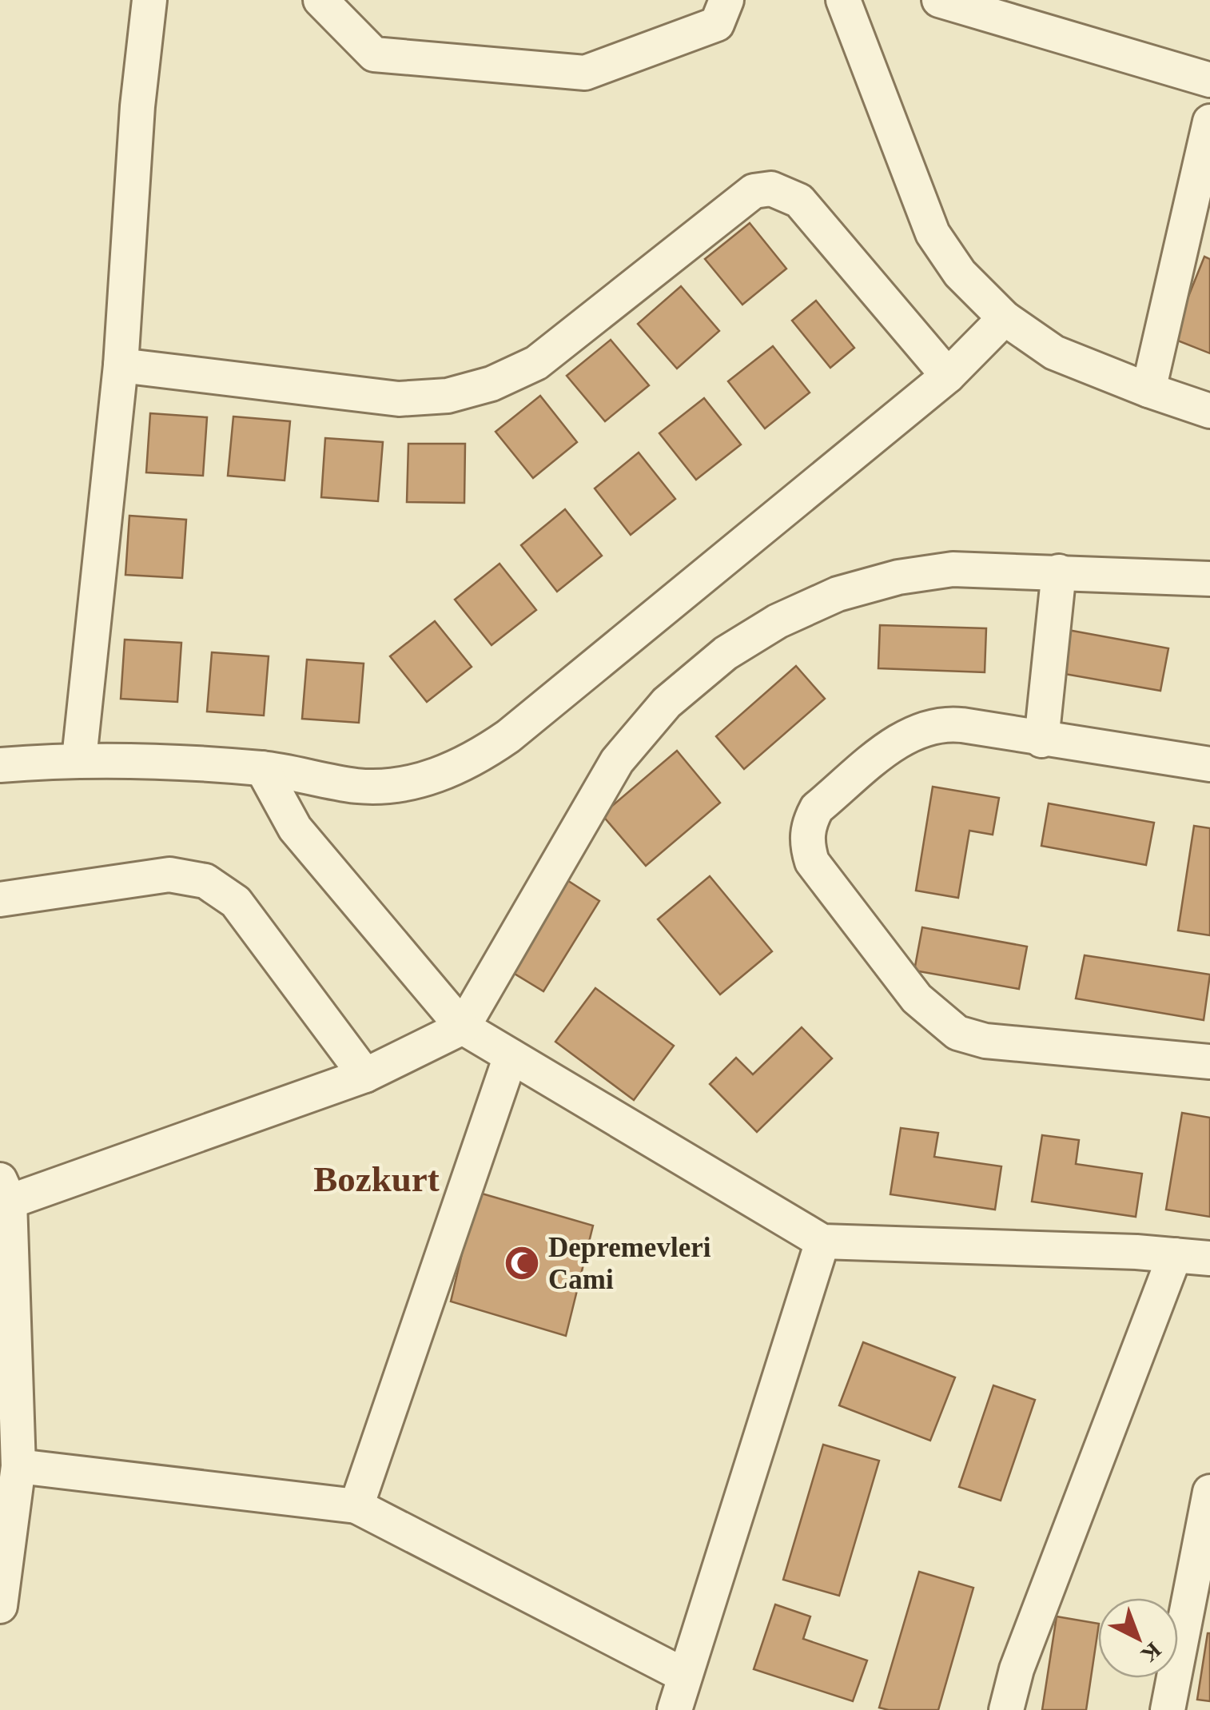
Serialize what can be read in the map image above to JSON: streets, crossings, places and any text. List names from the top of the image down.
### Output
{
  "districts": ["Bozkurt"],
  "places": {
    "mosque": ["Depremevleri Cami"]
  },
  "north": "bottom right"
}
